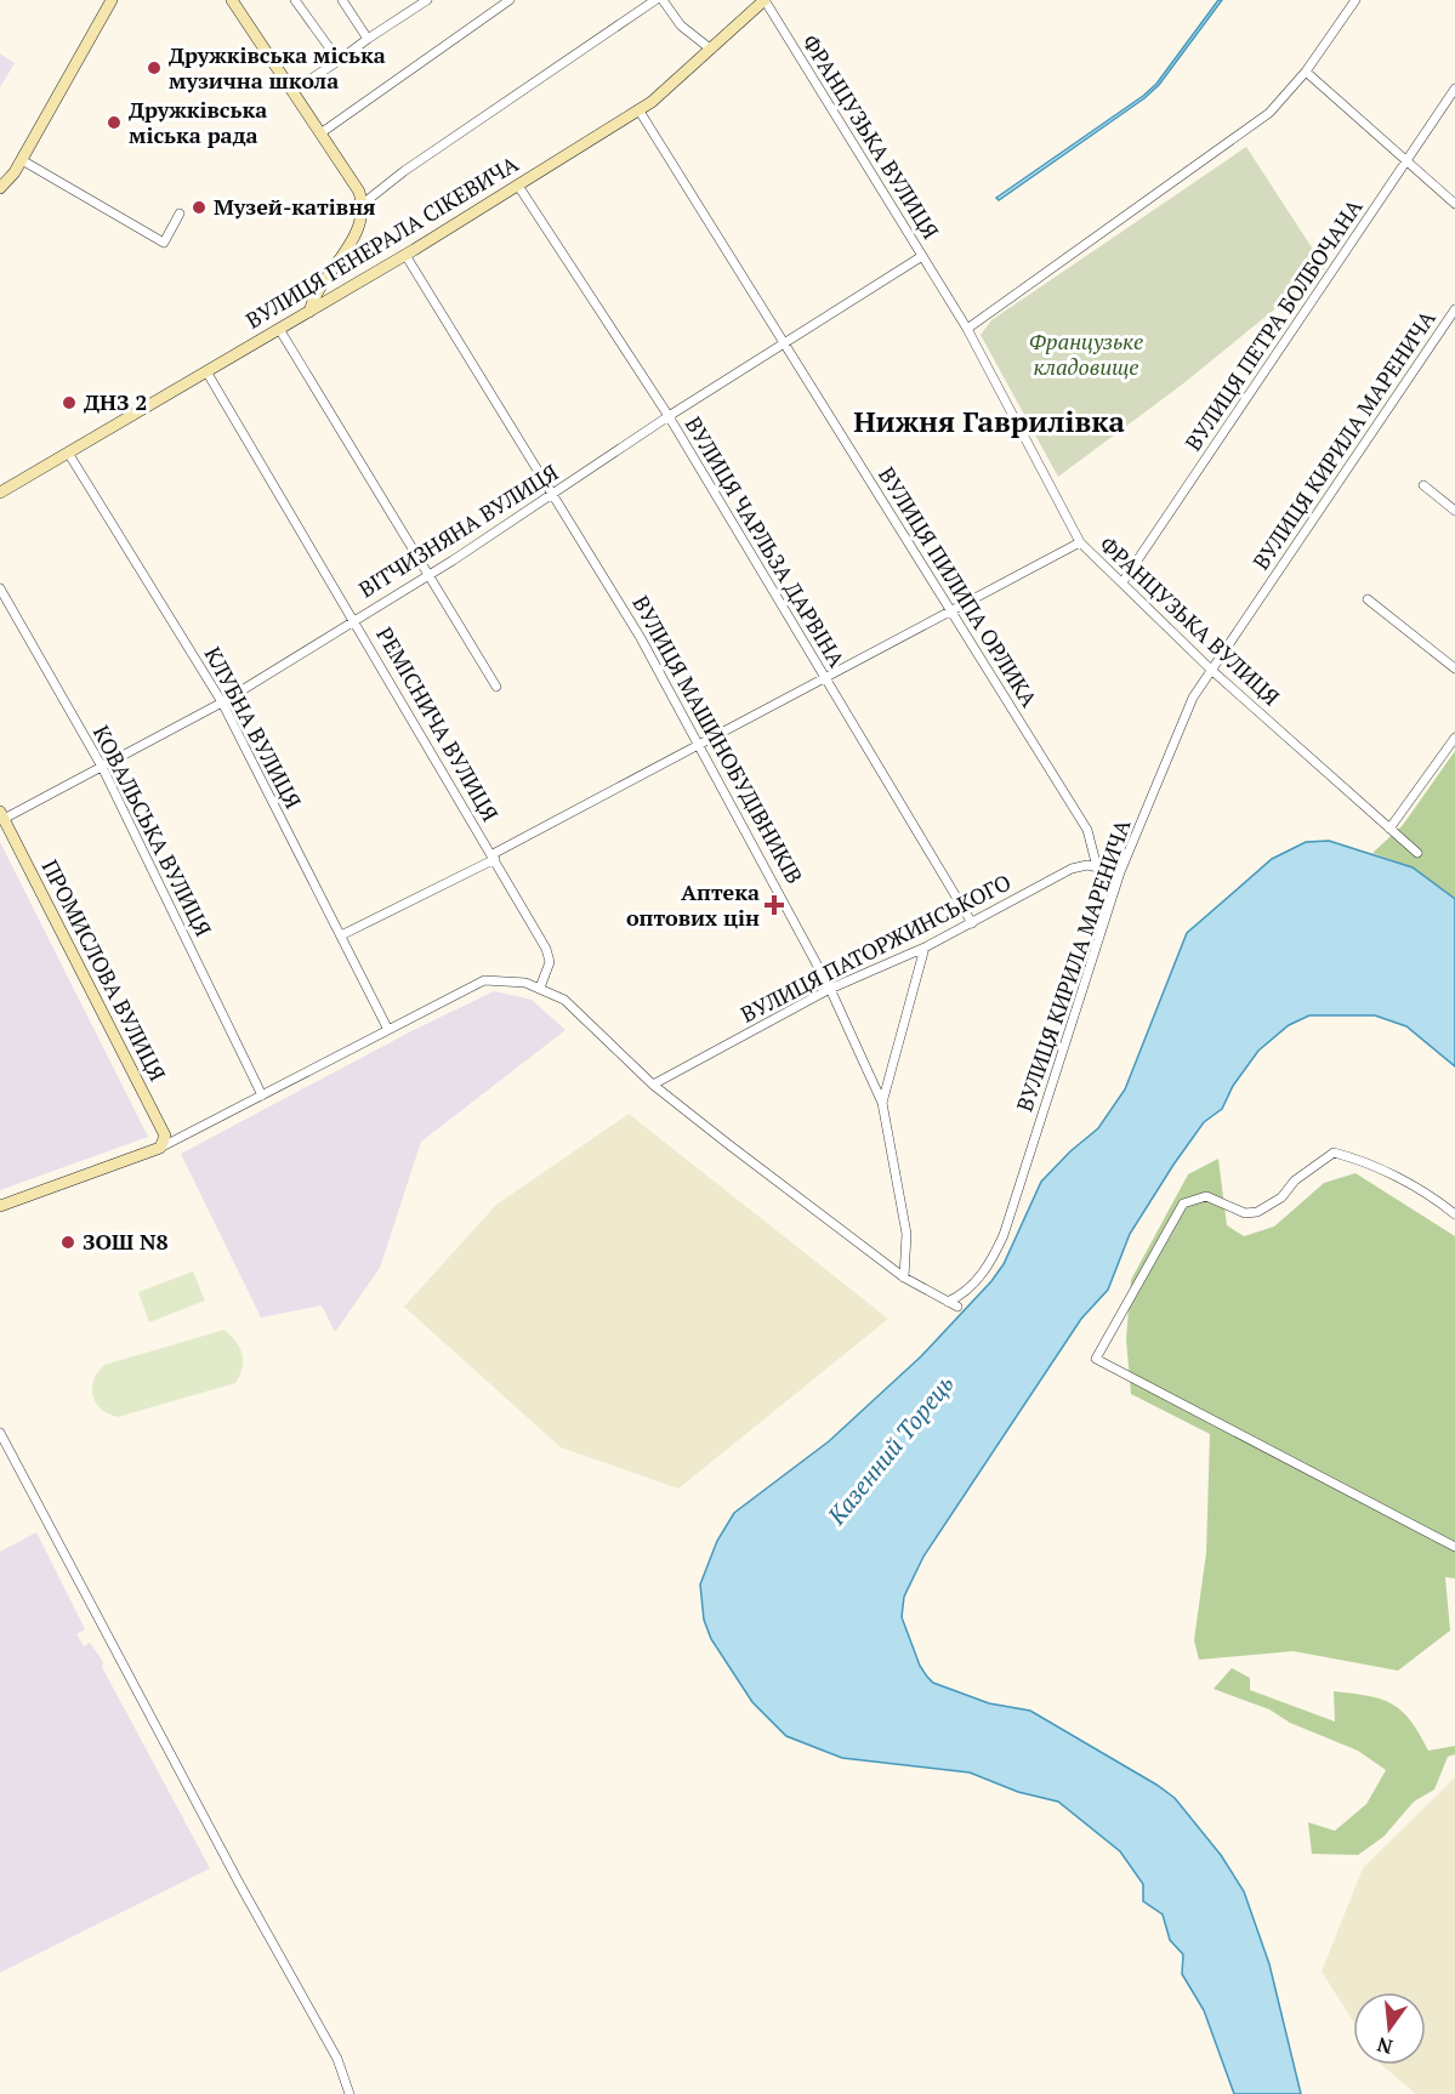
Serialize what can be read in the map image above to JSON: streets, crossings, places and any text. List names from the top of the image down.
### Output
{
  "streets": {
    "street": [
      "ФРАНЦУЗЬКА ВУЛИЦЯ",
      "ВУЛИЦЯ ГЕНЕРАЛА СІКЕВИЧА",
      "ВУЛИЦЯ ПЕТРА БОЛБОЧАНА",
      "ВУЛИЦЯ КИРИЛА МАРЕНИЧА",
      "ВІТЧИЗНЯНА ВУЛИЦЯ",
      "ВУЛИЦЯ ЧАРЛЬЗА ДАРВІНА",
      "ВУЛИЦЯ ПИЛИПА ОРЛИКА",
      "РЕМІСНИЧА ВУЛИЦЯ",
      "КЛУБНА ВУЛИЦЯ",
      "ВУЛИЦЯ МАШИНОБУДІВНИКІВ",
      "КОВАЛЬСЬКА ВУЛИЦЯ",
      "ВУЛИЦЯ ПАТОРЖИНСЬКОГО",
      "ПРОМИСЛОВА ВУЛИЦЯ"
    ]
  },
  "crossings": [
    ["ФРАНЦУЗЬКА ВУЛИЦЯ", "ВУЛИЦЯ ГЕНЕРАЛА СІКЕВИЧА"],
    ["ФРАНЦУЗЬКА ВУЛИЦЯ", "ВУЛИЦЯ ПЕТРА БОЛБОЧАНА"],
    ["ФРАНЦУЗЬКА ВУЛИЦЯ", "ВУЛИЦЯ КИРИЛА МАРЕНИЧА"],
    ["ФРАНЦУЗЬКА ВУЛИЦЯ", "ВІТЧИЗНЯНА ВУЛИЦЯ"],
    ["ВУЛИЦЯ ГЕНЕРАЛА СІКЕВИЧА", "ВУЛИЦЯ ЧАРЛЬЗА ДАРВІНА"],
    ["ВУЛИЦЯ ГЕНЕРАЛА СІКЕВИЧА", "ВУЛИЦЯ ПИЛИПА ОРЛИКА"],
    ["ВУЛИЦЯ ГЕНЕРАЛА СІКЕВИЧА", "РЕМІСНИЧА ВУЛИЦЯ"],
    ["ВУЛИЦЯ ГЕНЕРАЛА СІКЕВИЧА", "КЛУБНА ВУЛИЦЯ"],
    ["ВУЛИЦЯ ГЕНЕРАЛА СІКЕВИЧА", "ВУЛИЦЯ МАШИНОБУДІВНИКІВ"],
    ["ВУЛИЦЯ КИРИЛА МАРЕНИЧА", "ВУЛИЦЯ ПАТОРЖИНСЬКОГО"],
    ["ВІТЧИЗНЯНА ВУЛИЦЯ", "ВУЛИЦЯ ЧАРЛЬЗА ДАРВІНА"],
    ["ВІТЧИЗНЯНА ВУЛИЦЯ", "ВУЛИЦЯ ПИЛИПА ОРЛИКА"],
    ["ВІТЧИЗНЯНА ВУЛИЦЯ", "РЕМІСНИЧА ВУЛИЦЯ"],
    ["ВІТЧИЗНЯНА ВУЛИЦЯ", "КЛУБНА ВУЛИЦЯ"],
    ["ВІТЧИЗНЯНА ВУЛИЦЯ", "ВУЛИЦЯ МАШИНОБУДІВНИКІВ"],
    ["ВІТЧИЗНЯНА ВУЛИЦЯ", "КОВАЛЬСЬКА ВУЛИЦЯ"],
    ["ВІТЧИЗНЯНА ВУЛИЦЯ", "ПРОМИСЛОВА ВУЛИЦЯ"],
    ["ВУЛИЦЯ ЧАРЛЬЗА ДАРВІНА", "ВУЛИЦЯ ПАТОРЖИНСЬКОГО"],
    ["ВУЛИЦЯ ПИЛИПА ОРЛИКА", "ВУЛИЦЯ ПАТОРЖИНСЬКОГО"],
    ["ВУЛИЦЯ МАШИНОБУДІВНИКІВ", "ВУЛИЦЯ ПАТОРЖИНСЬКОГО"]
  ],
  "districts": ["Нижня Гаврилівка"],
  "water": ["Казенний Торець"],
  "parks": ["Французьке кладовище"],
  "places": {
    "other": [
      "Дружківська міська музична школа",
      "Дружківська міська рада",
      "Музей-катівня",
      "ДНЗ 2",
      "ЗОШ N8"
    ],
    "health": ["Аптека оптових цін"]
  },
  "north": "bottom"
}
